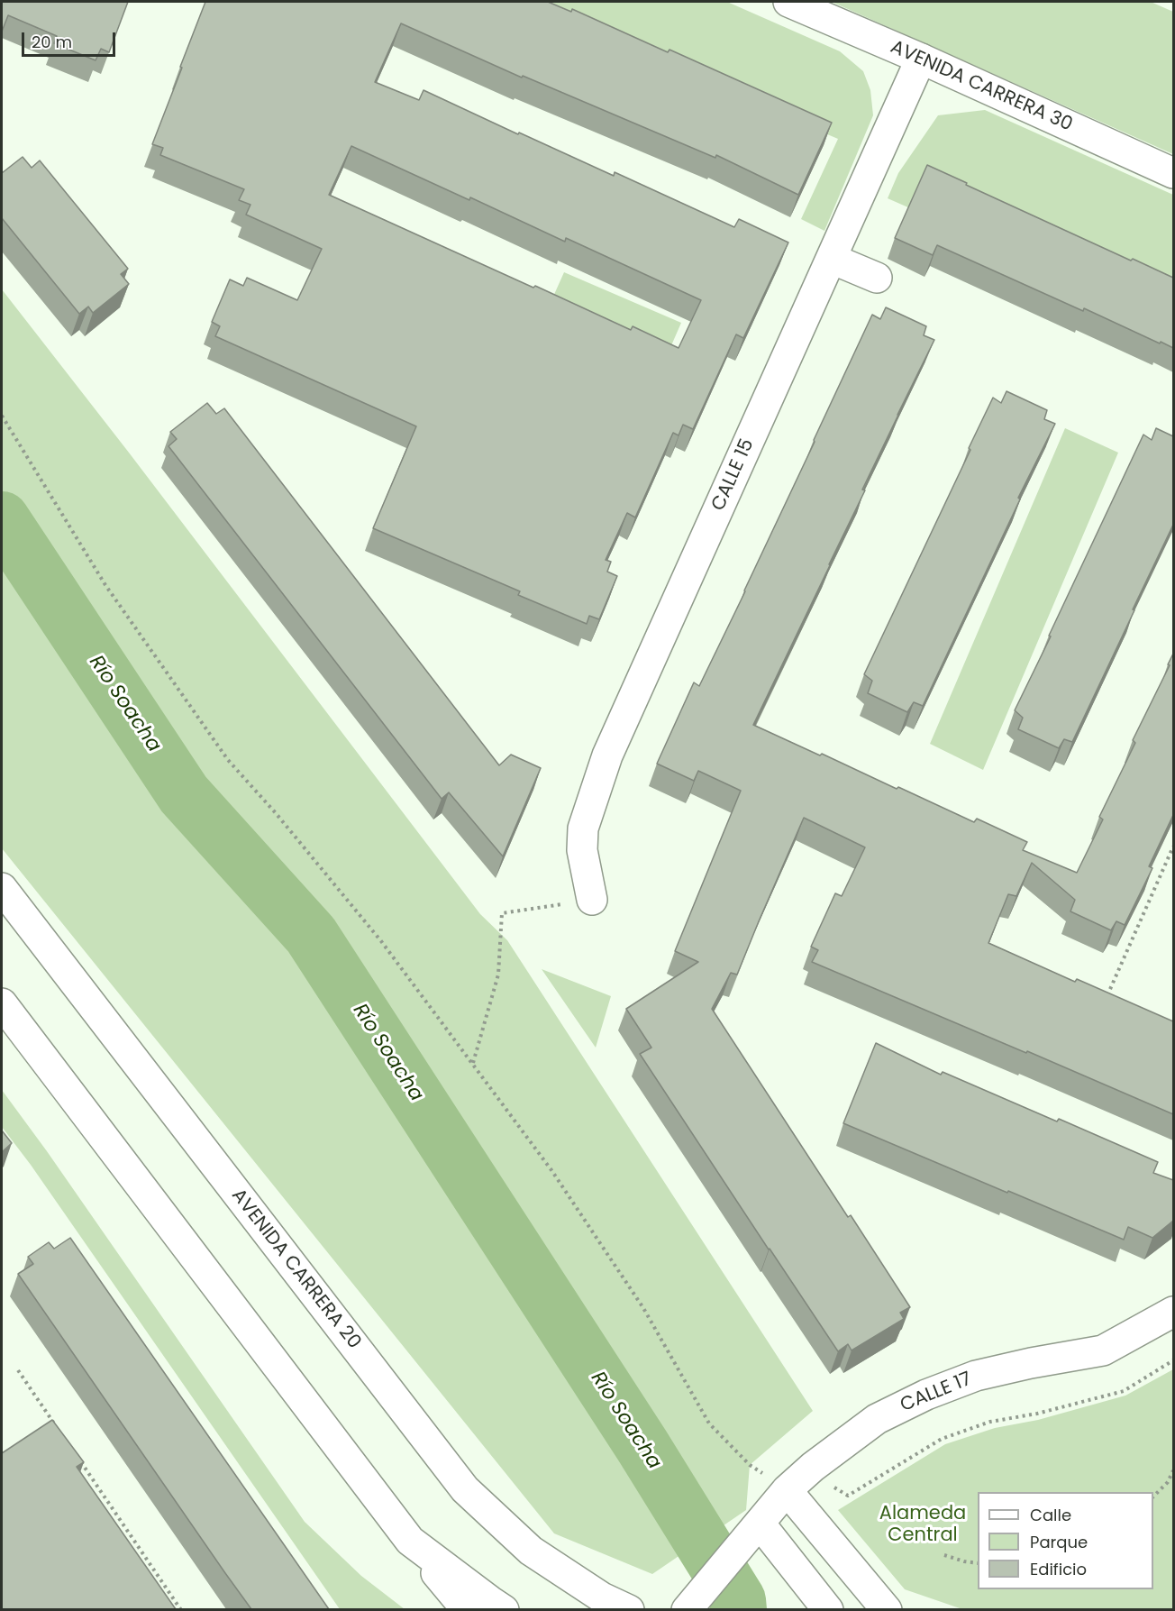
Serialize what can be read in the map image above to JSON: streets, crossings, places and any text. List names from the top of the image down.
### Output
{
  "streets": {
    "street": [
      "AVENIDA CARRERA 30",
      "CALLE 15",
      "AVENIDA CARRERA 20",
      "CALLE 17"
    ]
  },
  "crossings": [
    ["AVENIDA CARRERA 30", "CALLE 15"]
  ],
  "water": ["Río Soacha"],
  "parks": ["Alameda Central"],
  "legend": ["Calle", "Parque", "Edificio"],
  "scale_bar": "20 m"
}
